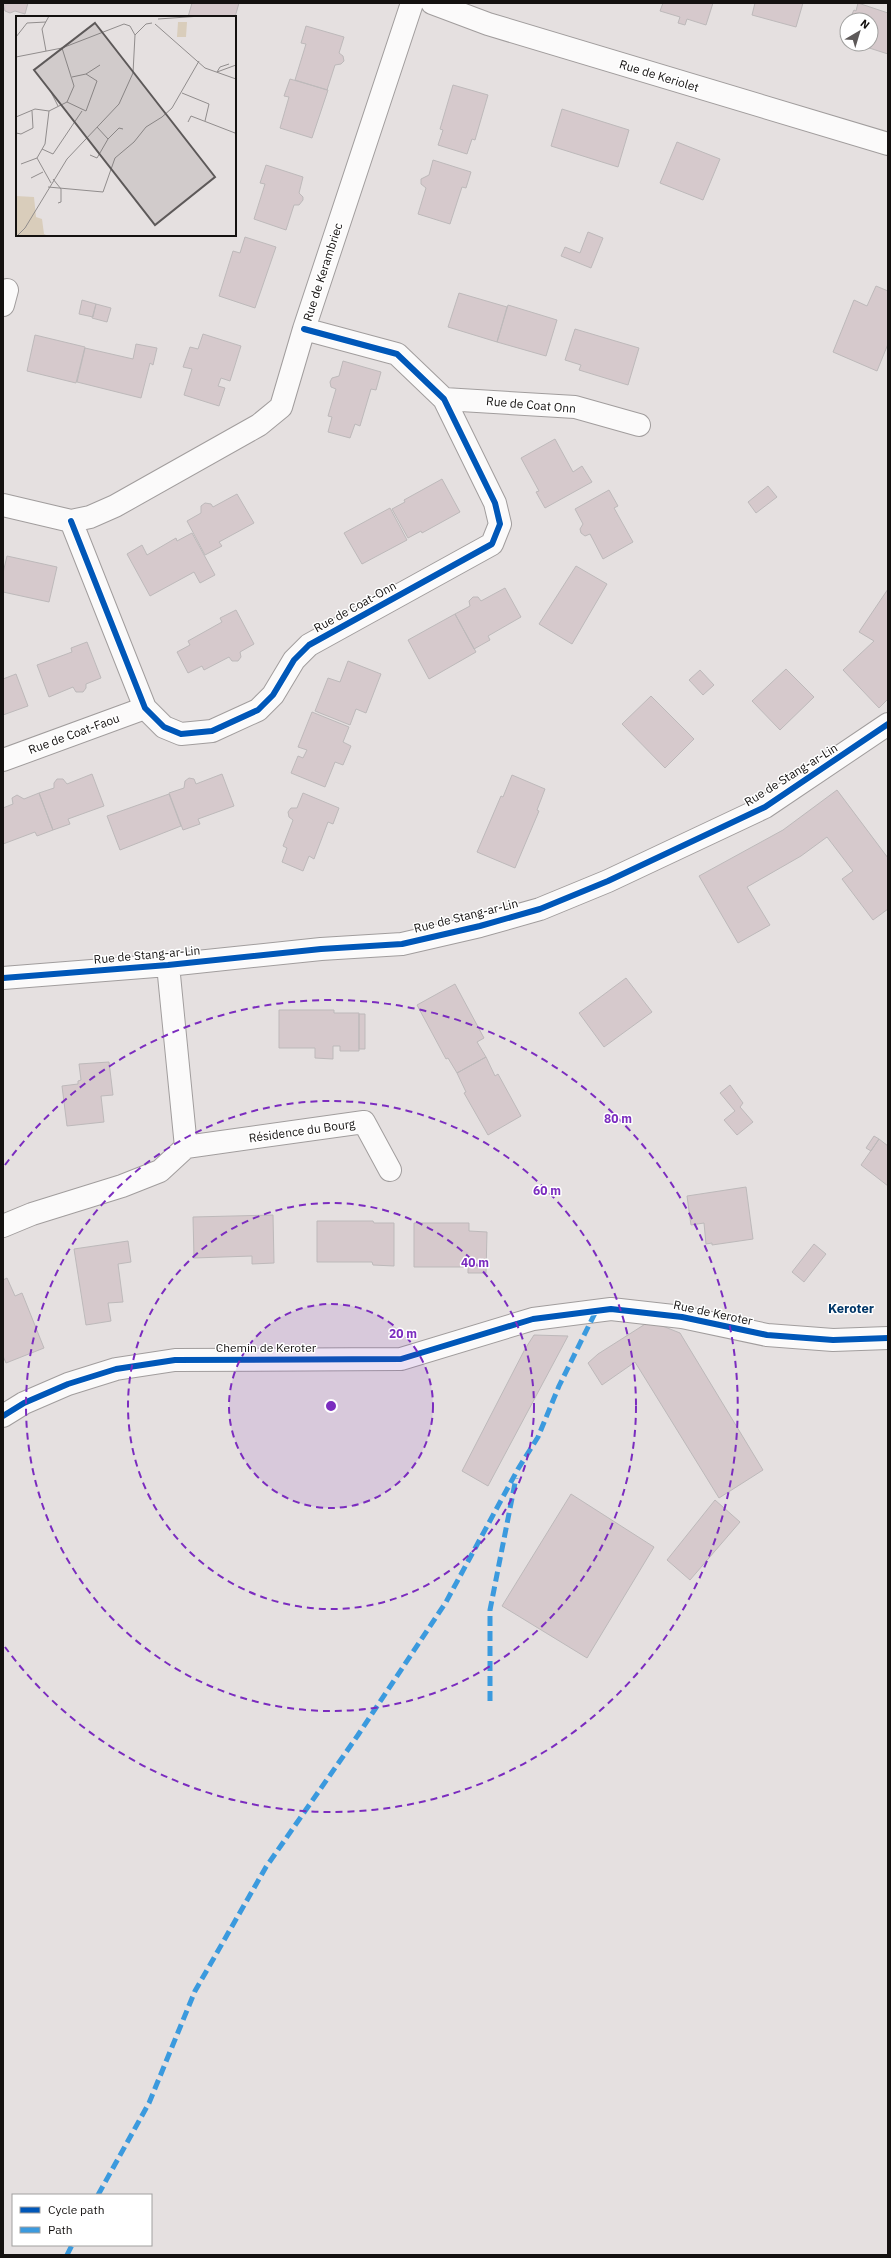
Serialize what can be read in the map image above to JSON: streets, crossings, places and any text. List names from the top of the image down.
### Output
{
  "streets": {
    "street": [
      "Rue de Keriolet",
      "Rue de Kerambriec",
      "Rue de Coat Onn",
      "Rue de Coat-Onn",
      "Rue de Coat-Faou",
      "Rue de Stang-ar-Lin",
      "Résidence du Bourg",
      "Rue de Keroter",
      "Chemin de Keroter"
    ]
  },
  "crossings": [
    ["Rue de Kerambriec", "Rue de Coat-Onn"],
    ["Rue de Coat Onn", "Rue de Coat-Onn"],
    ["Rue de Coat-Onn", "Rue de Coat-Faou"],
    ["Rue de Keroter", "Chemin de Keroter"]
  ],
  "districts": ["Keroter"],
  "legend": ["Cycle path", "Path"],
  "north": "top right",
  "rings": [
    "80 m",
    "60 m",
    "40 m",
    "20 m"
  ]
}
